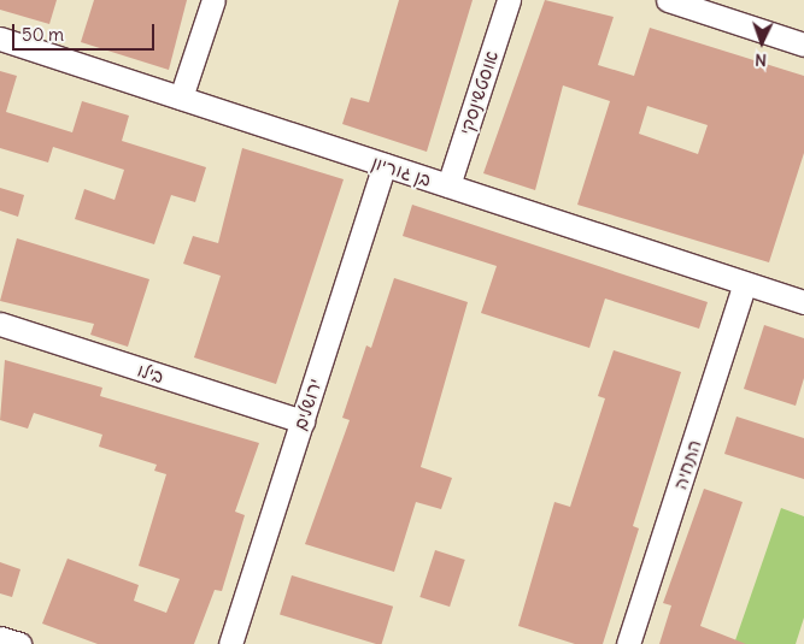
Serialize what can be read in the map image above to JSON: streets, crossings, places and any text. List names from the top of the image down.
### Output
{
  "streets": {
    "street": [
      "אוסטשינסקי",
      "בן גוריון",
      "בילו",
      "ירושלים",
      "התחיה"
    ]
  },
  "crossings": [
    ["אוסטשינסקי", "בן גוריון"],
    ["בן גוריון", "ירושלים"],
    ["בן גוריון", "התחיה"],
    ["בילו", "ירושלים"]
  ],
  "scale_bar": "50 m",
  "north": "bottom"
}
